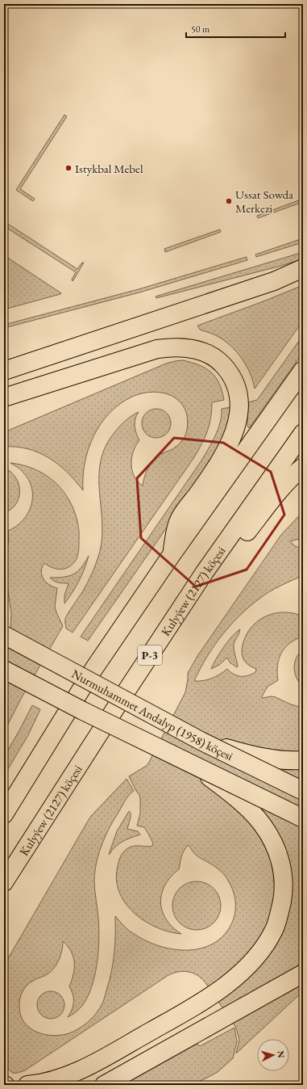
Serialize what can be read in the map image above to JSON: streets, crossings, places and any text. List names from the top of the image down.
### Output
{
  "streets": {
    "main road": ["Kulyýew (2127) köçesi", "P-3", "Nurmuhammet Andalyp (1958) köçesi"]
  },
  "places": ["Istykbal Mebel", "Ussat Sowda Merkezi"],
  "scale_bar": "50 m",
  "north": "right"
}
